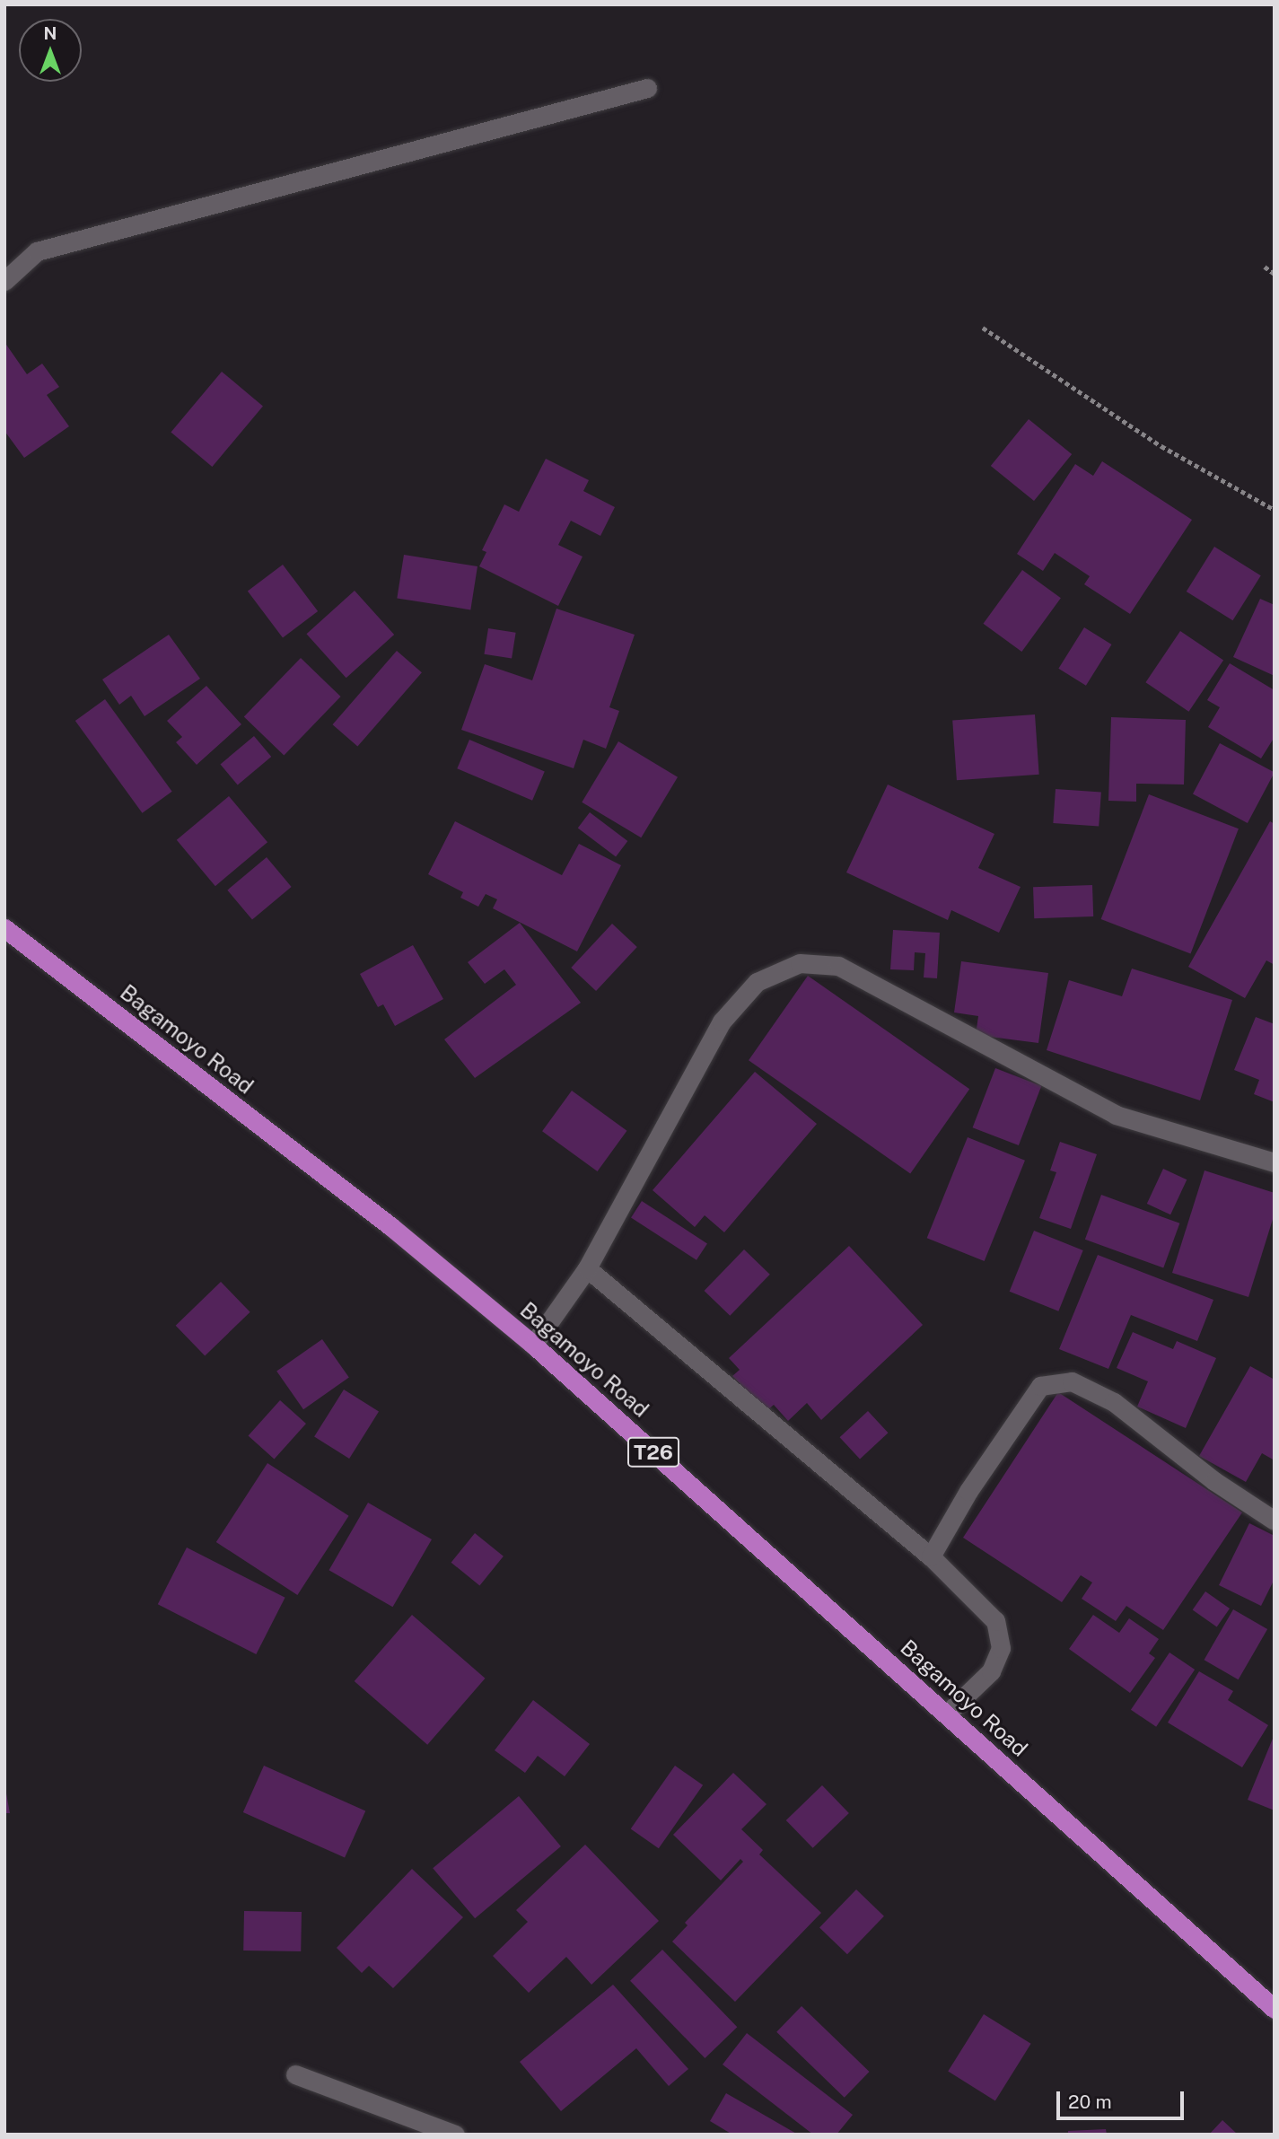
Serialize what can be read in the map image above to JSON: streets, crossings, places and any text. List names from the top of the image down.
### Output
{
  "streets": {
    "highway": ["Bagamoyo Road", "T26"]
  },
  "scale_bar": "20 m",
  "north": "top"
}
